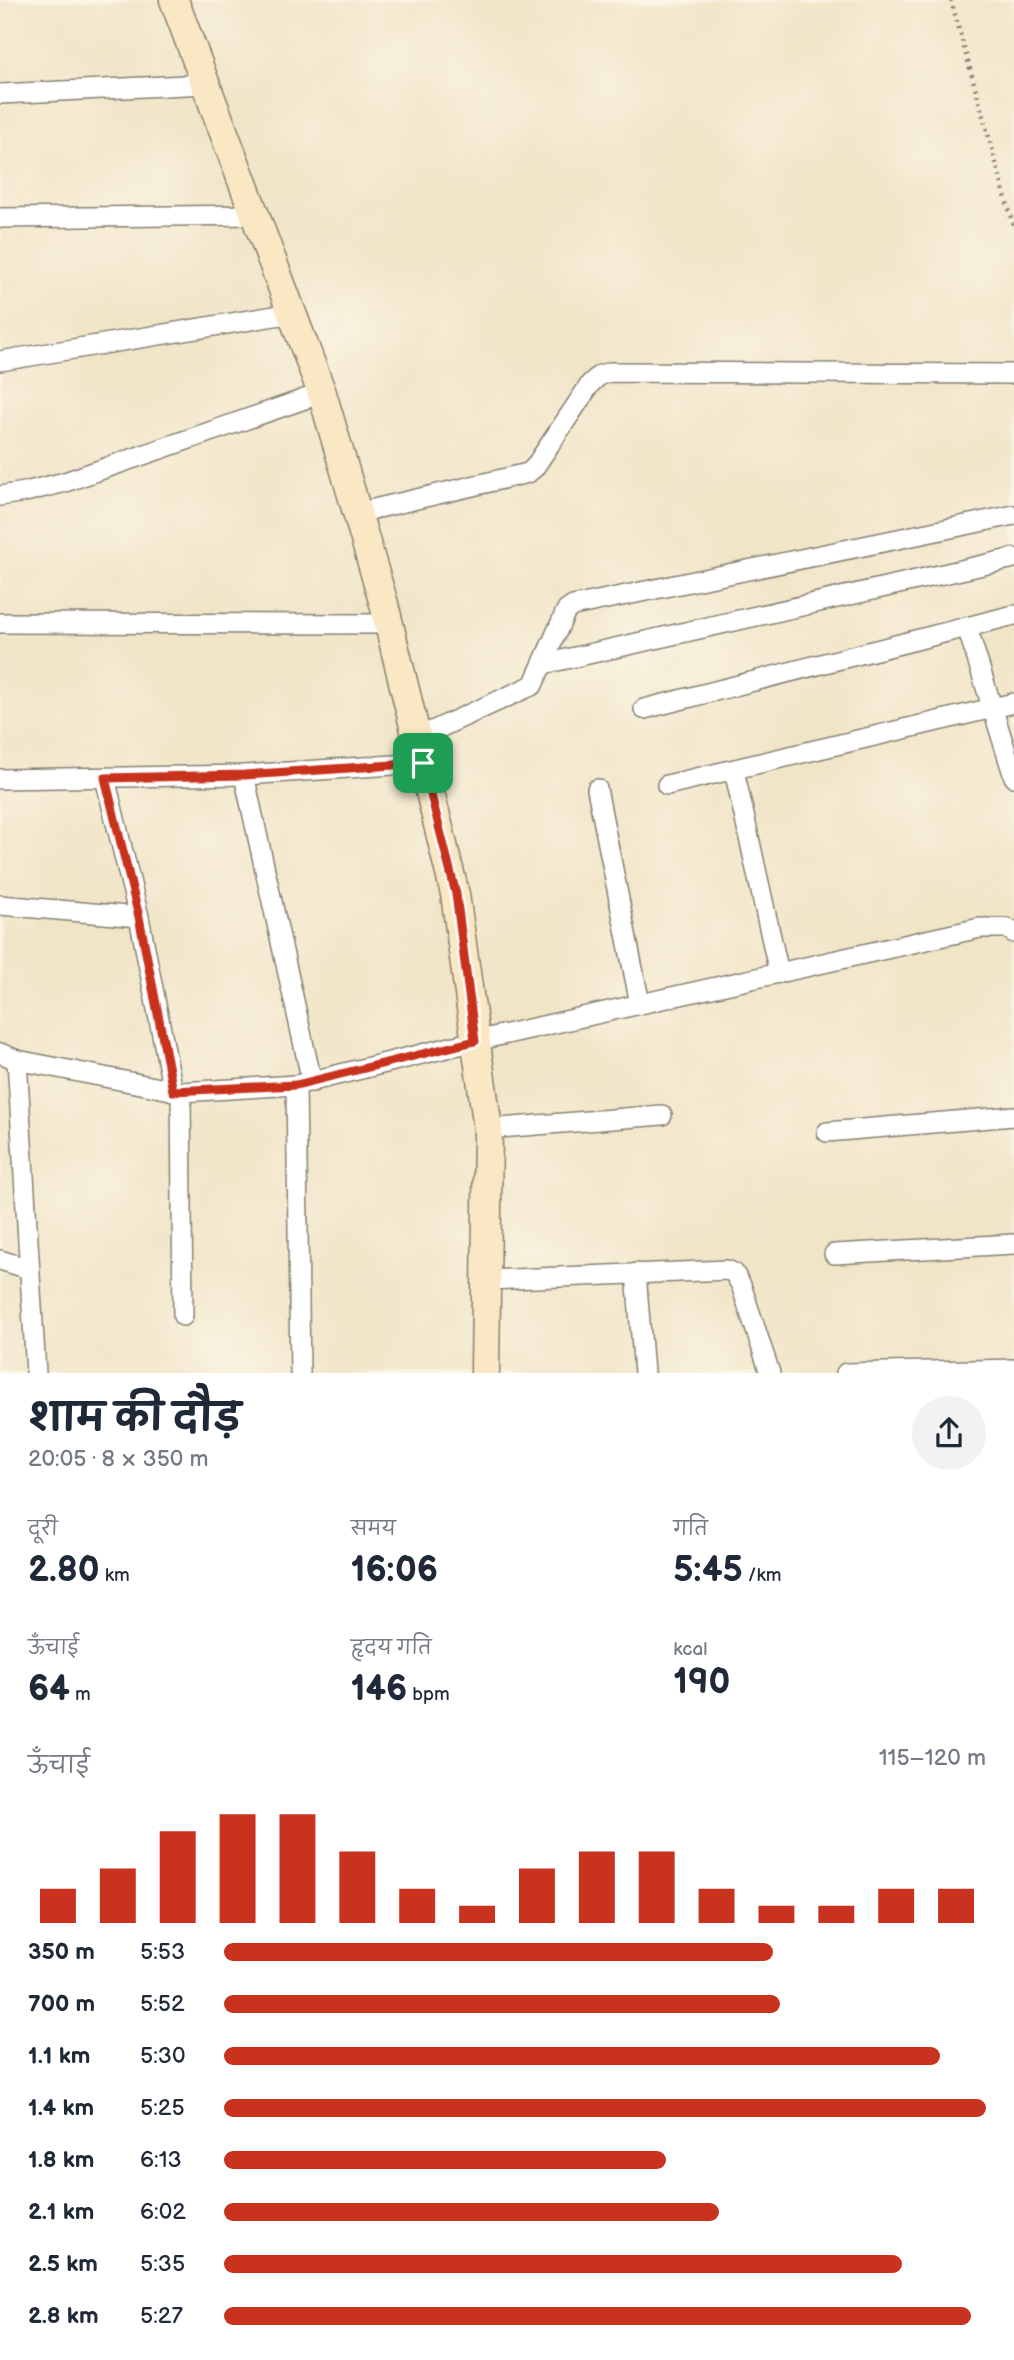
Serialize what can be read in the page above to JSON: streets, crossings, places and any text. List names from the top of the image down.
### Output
{
  "page": {
    "heading": ["शाम की दौड़", "20:05 · 8 × 350 m"],
    "stats": [
      ["दूरी", "2.80 km"],
      ["समय", "16:06"],
      ["गति", "5:45 /km"],
      ["ऊँचाई", "64 m"],
      ["हृदय गति", "146 bpm"],
      ["kcal", "190"]
    ],
    "chart": ["ऊँचाई", "115–120 m"],
    "list": [
      {
        "name": "350 m",
        "note": "5:53"
      },
      {
        "name": "700 m",
        "note": "5:52"
      },
      {
        "name": "1.1 km",
        "note": "5:30"
      },
      {
        "name": "1.4 km",
        "note": "5:25"
      },
      {
        "name": "1.8 km",
        "note": "6:13"
      },
      {
        "name": "2.1 km",
        "note": "6:02"
      },
      {
        "name": "2.5 km",
        "note": "5:35"
      },
      {
        "name": "2.8 km",
        "note": "5:27"
      }
    ]
  }
}
